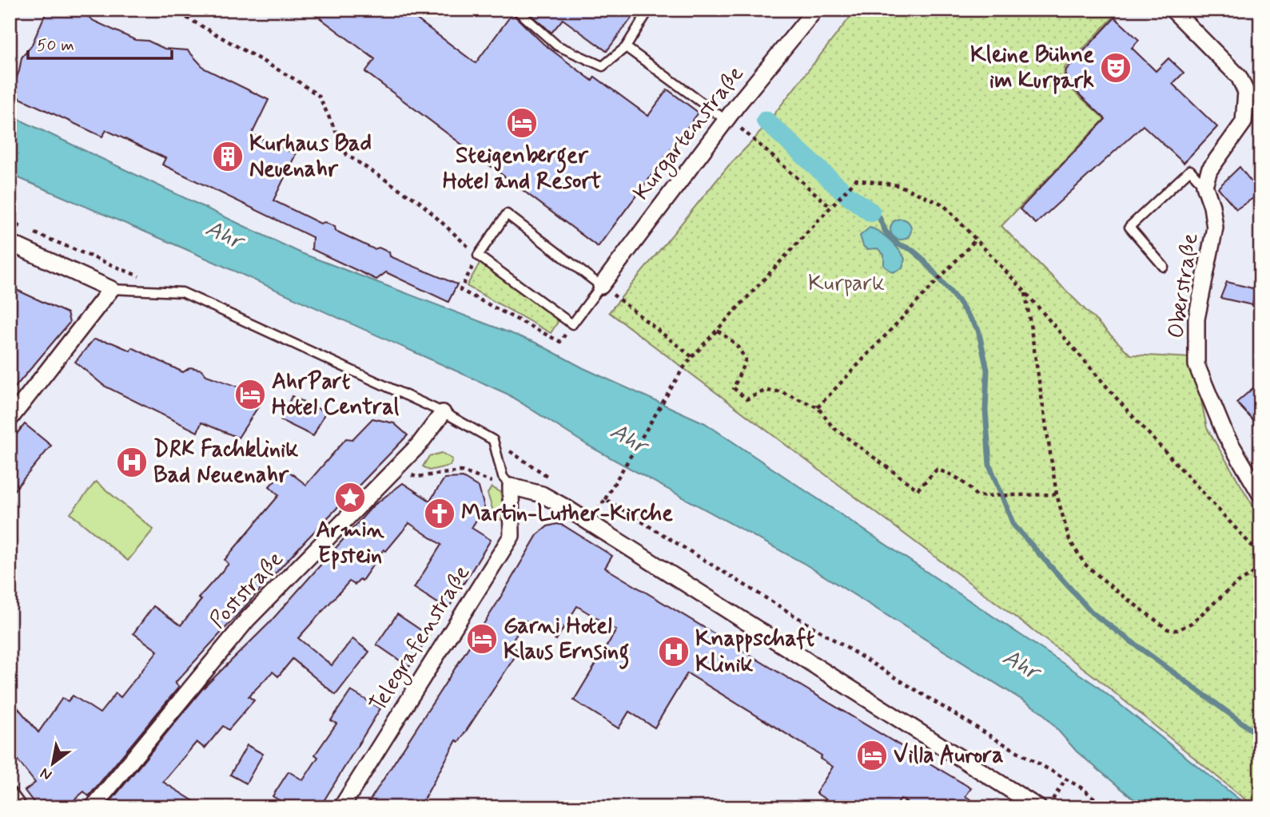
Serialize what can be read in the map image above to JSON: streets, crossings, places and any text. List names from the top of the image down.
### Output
{
  "streets": {
    "street": [
      "Kurgartenstraße",
      "Oberstraße",
      "Poststraße",
      "Telegrafenstraße"
    ]
  },
  "water": ["Ahr"],
  "parks": ["Kurpark"],
  "places": {
    "theatre": ["Kleine Bühne im Kurpark"],
    "hotel": [
      "Steigenberger Hotel and Resort",
      "AhrPart Hotel Central",
      "Garni Hotel Klaus Ernsing",
      "Villa Aurora"
    ],
    "building": ["Kurhaus Bad Neuenahr"],
    "hospital": ["DRK Fachklinik Bad Neuenahr", "Knappschaft Klinik"],
    "place": ["Armin Epstein"],
    "church": ["Martin-Luther-Kirche"]
  },
  "scale_bar": "50 m",
  "north": "bottom left"
}
